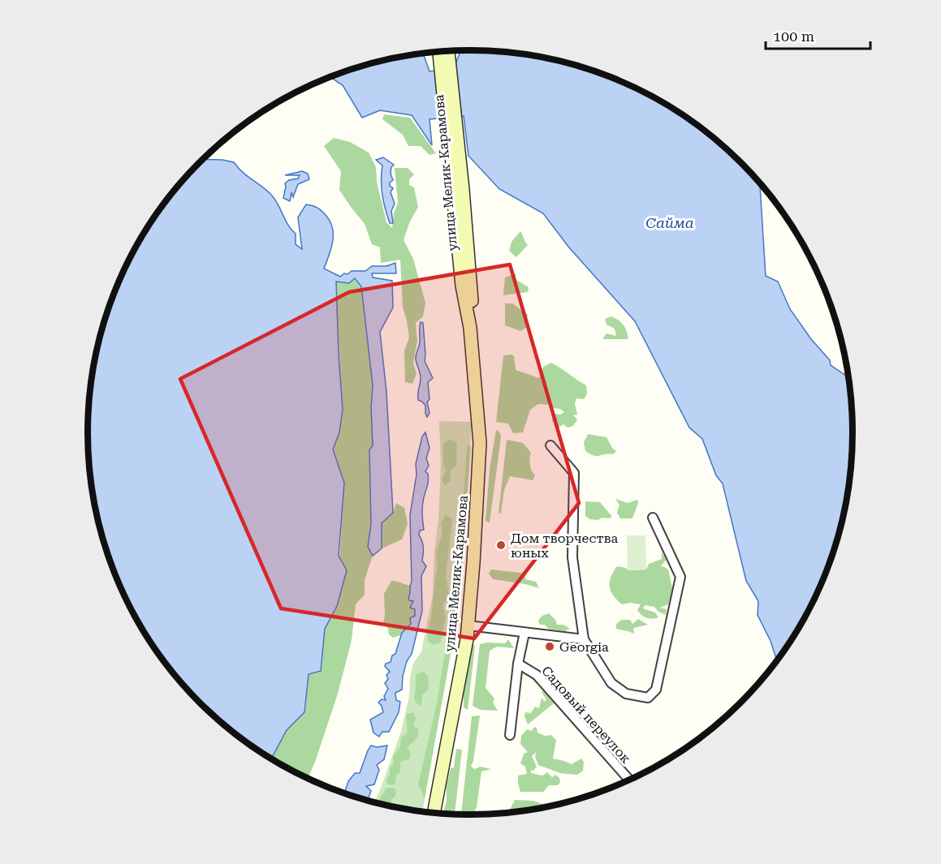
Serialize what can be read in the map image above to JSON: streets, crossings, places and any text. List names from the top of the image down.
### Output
{
  "streets": {
    "main road": ["улица Мелик-Карамова"],
    "street": ["Садовый переулок"]
  },
  "water": ["Сайма"],
  "places": ["Дом творчества юных", "Georgia"],
  "scale_bar": "100 m"
}
